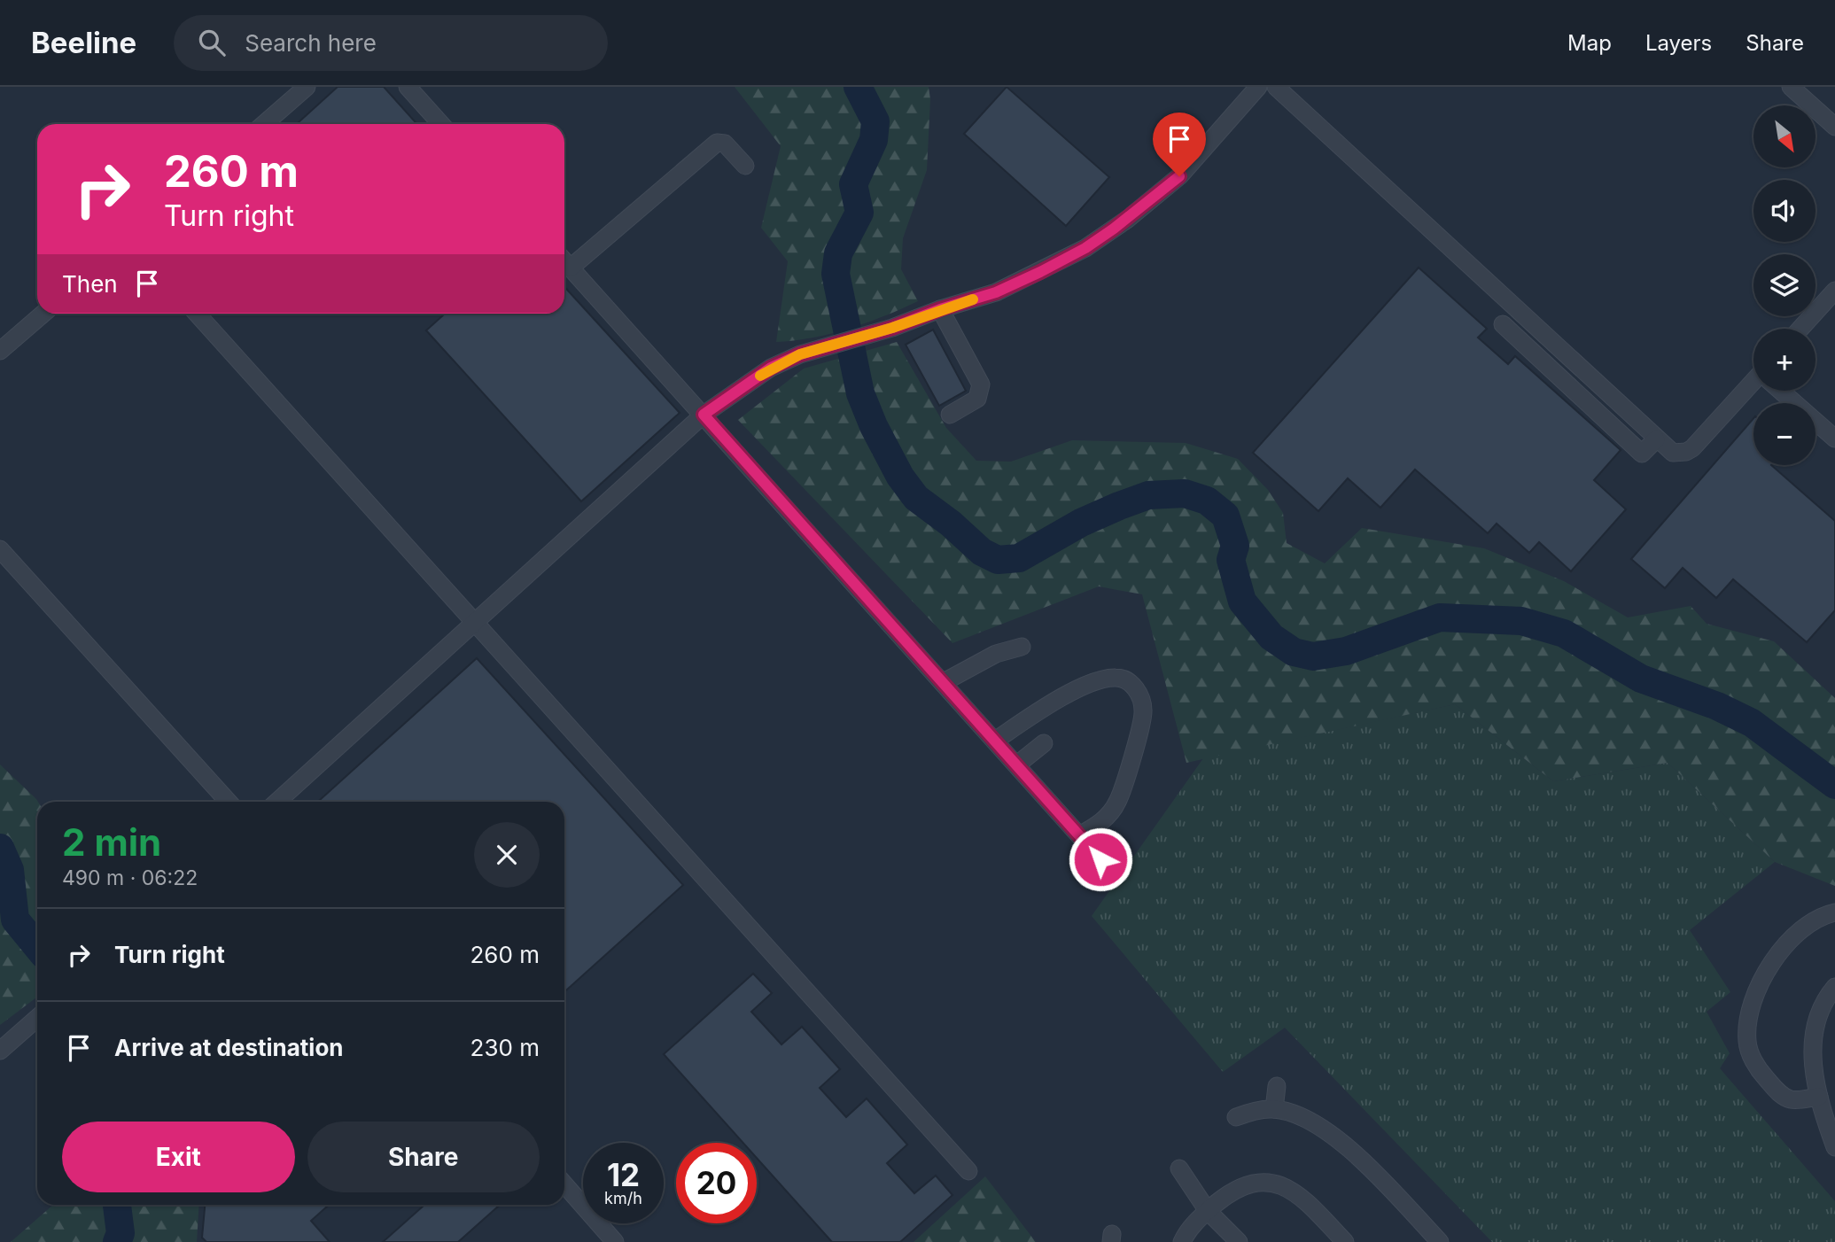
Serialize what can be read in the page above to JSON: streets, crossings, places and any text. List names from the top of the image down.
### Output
{
  "north": "bottom right",
  "page": {
    "header": "Beeline",
    "search": "Search here",
    "nav": ["Map", "Layers", "Share"],
    "map_buttons": ["+", "−"],
    "turn": ["260 m", "Turn right"],
    "then": "Then",
    "heading": ["2 min", "490 m · 06:22"],
    "list": [
      {
        "name": "Turn right",
        "value": "260 m"
      },
      {
        "name": "Arrive at destination",
        "value": "230 m"
      }
    ],
    "buttons": ["Exit", "Share"],
    "speed": "12 km/h",
    "limit": "20"
  }
}
